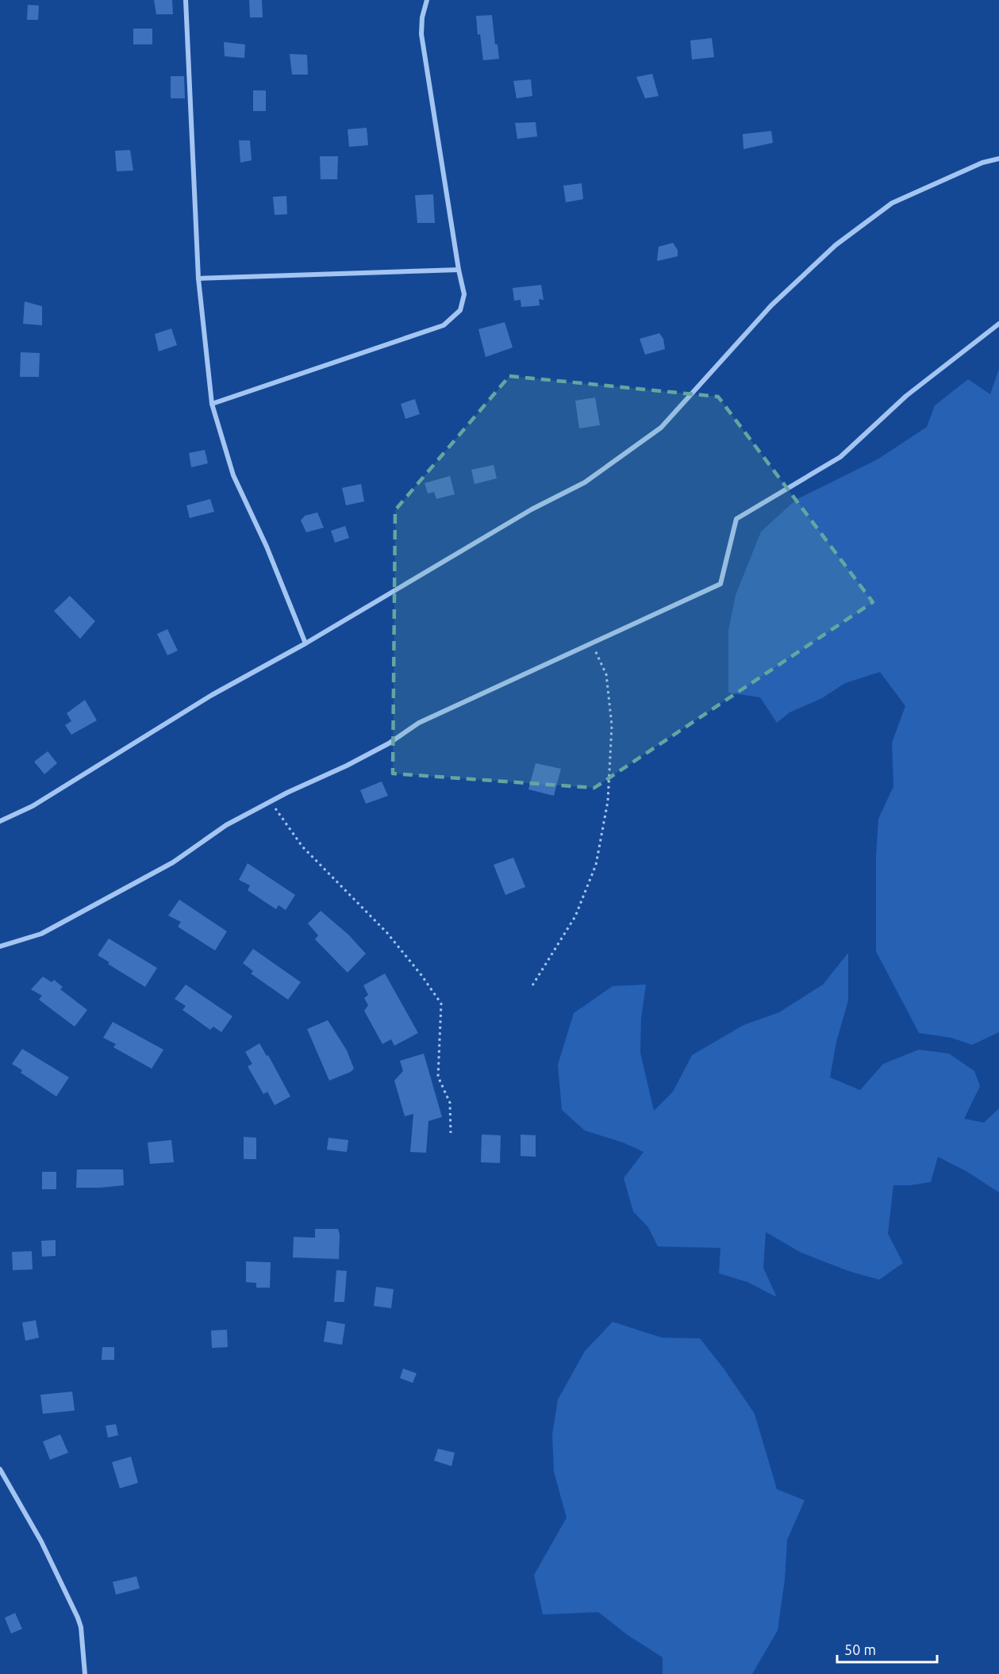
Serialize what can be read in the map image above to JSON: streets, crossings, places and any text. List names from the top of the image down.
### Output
{
  "scale_bar": "50 m"
}
